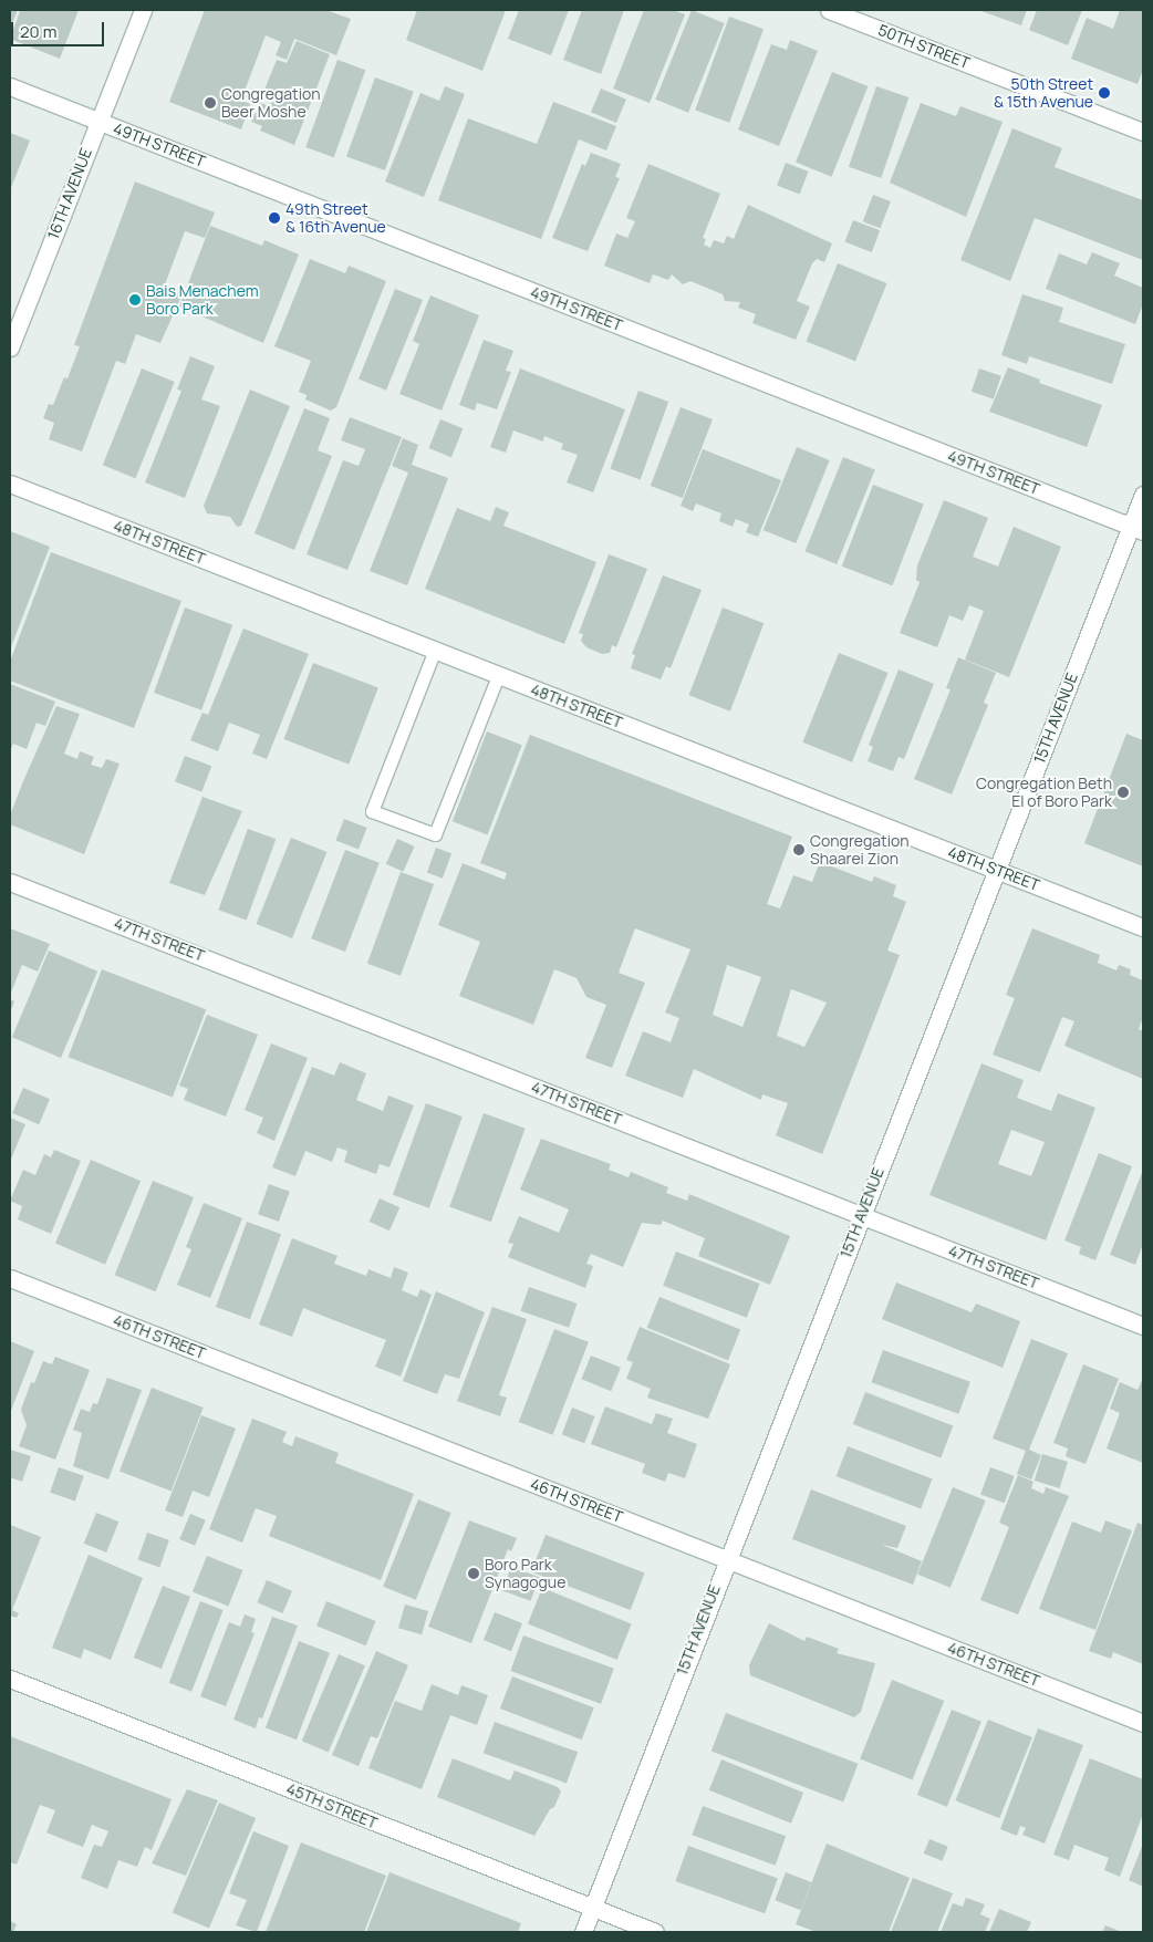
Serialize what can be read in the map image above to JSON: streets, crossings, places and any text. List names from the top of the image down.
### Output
{
  "streets": {
    "street": [
      "50TH STREET",
      "49TH STREET",
      "16TH AVENUE",
      "48TH STREET",
      "15TH AVENUE",
      "47TH STREET",
      "46TH STREET",
      "45TH STREET"
    ]
  },
  "crossings": [
    ["49TH STREET", "16TH AVENUE"],
    ["49TH STREET", "15TH AVENUE"],
    ["48TH STREET", "15TH AVENUE"],
    ["15TH AVENUE", "47TH STREET"],
    ["15TH AVENUE", "46TH STREET"],
    ["15TH AVENUE", "45TH STREET"]
  ],
  "places": [
    "50th Street & 15th Avenue",
    "Congregation Beer Moshe",
    "49th Street & 16th Avenue",
    "Bais Menachem Boro Park",
    "Congregation Beth El of Boro Park",
    "Congregation Shaarei Zion",
    "Boro Park Synagogue"
  ],
  "scale_bar": "20 m"
}
